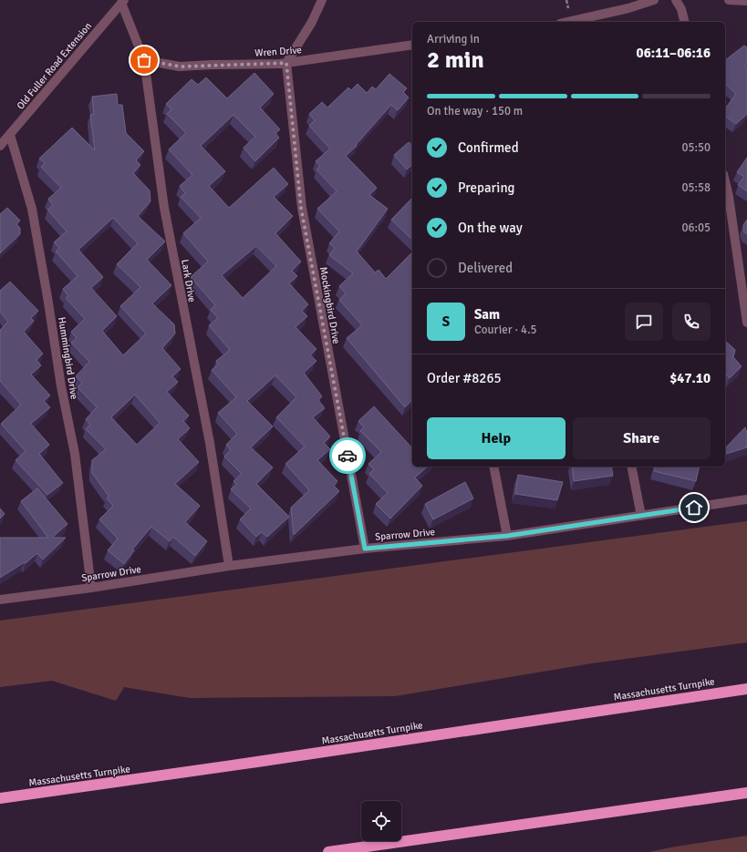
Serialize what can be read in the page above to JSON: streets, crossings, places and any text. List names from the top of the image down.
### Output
{
  "streets": {
    "highway": ["Massachusetts Turnpike"],
    "street": [
      "Wren Drive",
      "Old Fuller Road Extension",
      "Lark Drive",
      "Mockingbird Drive",
      "Hummingbird Drive",
      "Sparrow Drive"
    ]
  },
  "crossings": [
    ["Wren Drive", "Lark Drive"],
    ["Wren Drive", "Mockingbird Drive"],
    ["Old Fuller Road Extension", "Lark Drive"],
    ["Old Fuller Road Extension", "Hummingbird Drive"],
    ["Lark Drive", "Sparrow Drive"],
    ["Mockingbird Drive", "Sparrow Drive"],
    ["Hummingbird Drive", "Sparrow Drive"]
  ],
  "page": {
    "heading": ["2 min", "Arriving in", "06:11–06:16"],
    "panel": [
      "Sam",
      "Courier · 4.5",
      "Order #8265",
      "$47.10"
    ],
    "bar": "On the way · 150 m",
    "list": [
      ["Confirmed", "05:50"],
      ["Preparing", "05:58"],
      ["On the way", "06:05"],
      "Delivered"
    ],
    "round": "S",
    "buttons": ["Help", "Share"]
  }
}
